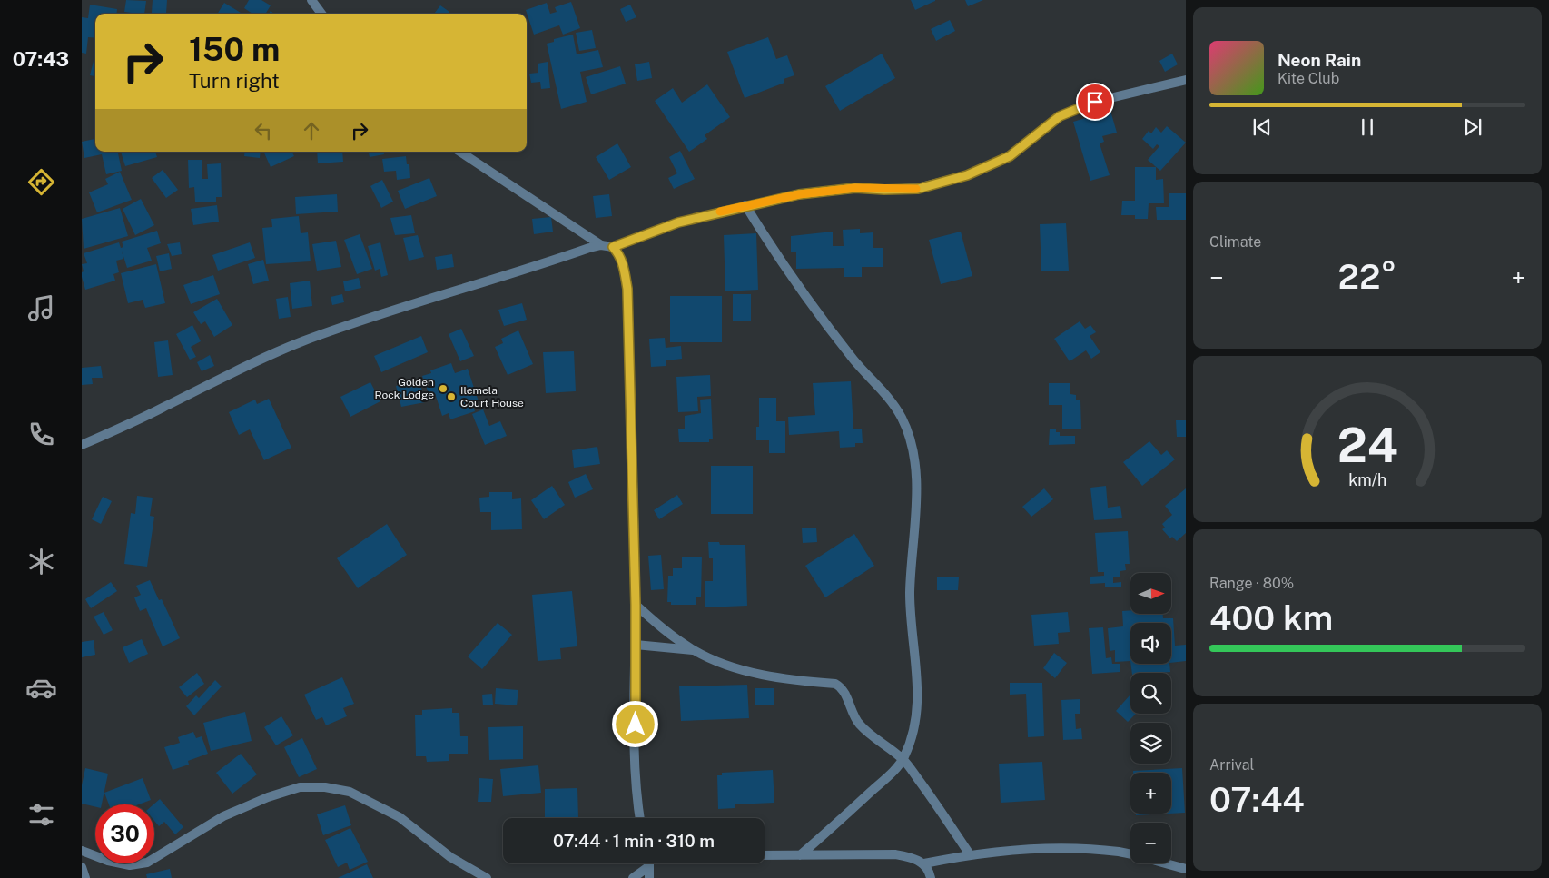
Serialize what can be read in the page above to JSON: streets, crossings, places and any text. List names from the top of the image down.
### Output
{
  "places": ["Golden Rock Lodge", "Ilemela Court House"],
  "north": "right",
  "page": {
    "tabs": "07:43",
    "turn": ["150 m", "Turn right"],
    "song": ["Neon Rain", "Kite Club"],
    "tile": [
      "Climate",
      ["Range · 80%", "400 km"],
      ["Arrival", "07:44"]
    ],
    "heat": ["−", "22°", "+"],
    "map_buttons": ["+", "−"],
    "limit": "30",
    "trip": "07:44 · 1 min · 310 m",
    "gauge": ["24", "km/h"]
  }
}
